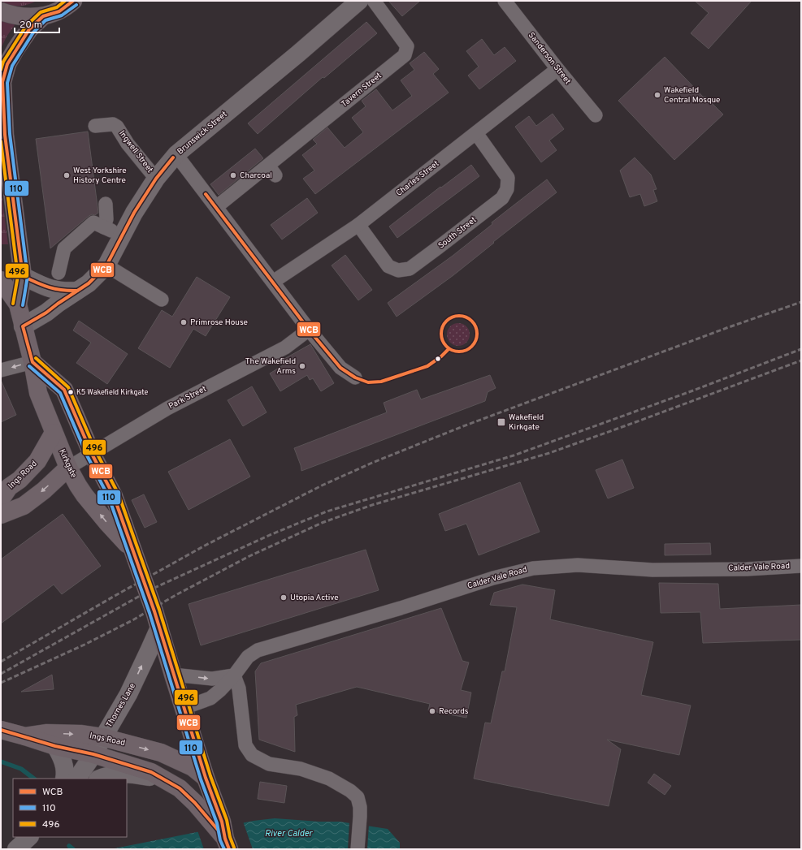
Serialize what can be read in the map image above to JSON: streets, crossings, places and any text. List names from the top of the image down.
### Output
{
  "streets": {
    "highway": ["Kirkgate", "Ings Road"],
    "street": [
      "Sanderson Street",
      "Tavern Street",
      "Brunswick Street",
      "Ingwell Street",
      "Charles Street",
      "South Street",
      "Park Street",
      "Calder Vale Road",
      "Thornes Lane"
    ]
  },
  "crossings": [
    ["Sanderson Street", "Charles Street"],
    ["Brunswick Street", "Ingwell Street"],
    ["Brunswick Street", "Kirkgate"],
    ["Charles Street", "South Street"],
    ["Park Street", "Kirkgate"],
    ["Kirkgate", "Ings Road"],
    ["Kirkgate", "Calder Vale Road"],
    ["Kirkgate", "Thornes Lane"],
    ["Ings Road", "Thornes Lane"]
  ],
  "one_way": ["Thornes Lane"],
  "water": ["River Calder"],
  "places": {
    "other": [
      "Wakefield Central Mosque",
      "West Yorkshire History Centre",
      "Charcoal",
      "Primrose House",
      "The Wakefield Arms",
      "K5 Wakefield Kirkgate",
      "Utopia Active",
      "Records"
    ],
    "transit": ["Wakefield Kirkgate"]
  },
  "lines": ["transit line WCB", "transit line 496", "transit line 110"],
  "legend": ["WCB", "110", "496"],
  "scale_bar": "20 m"
}
